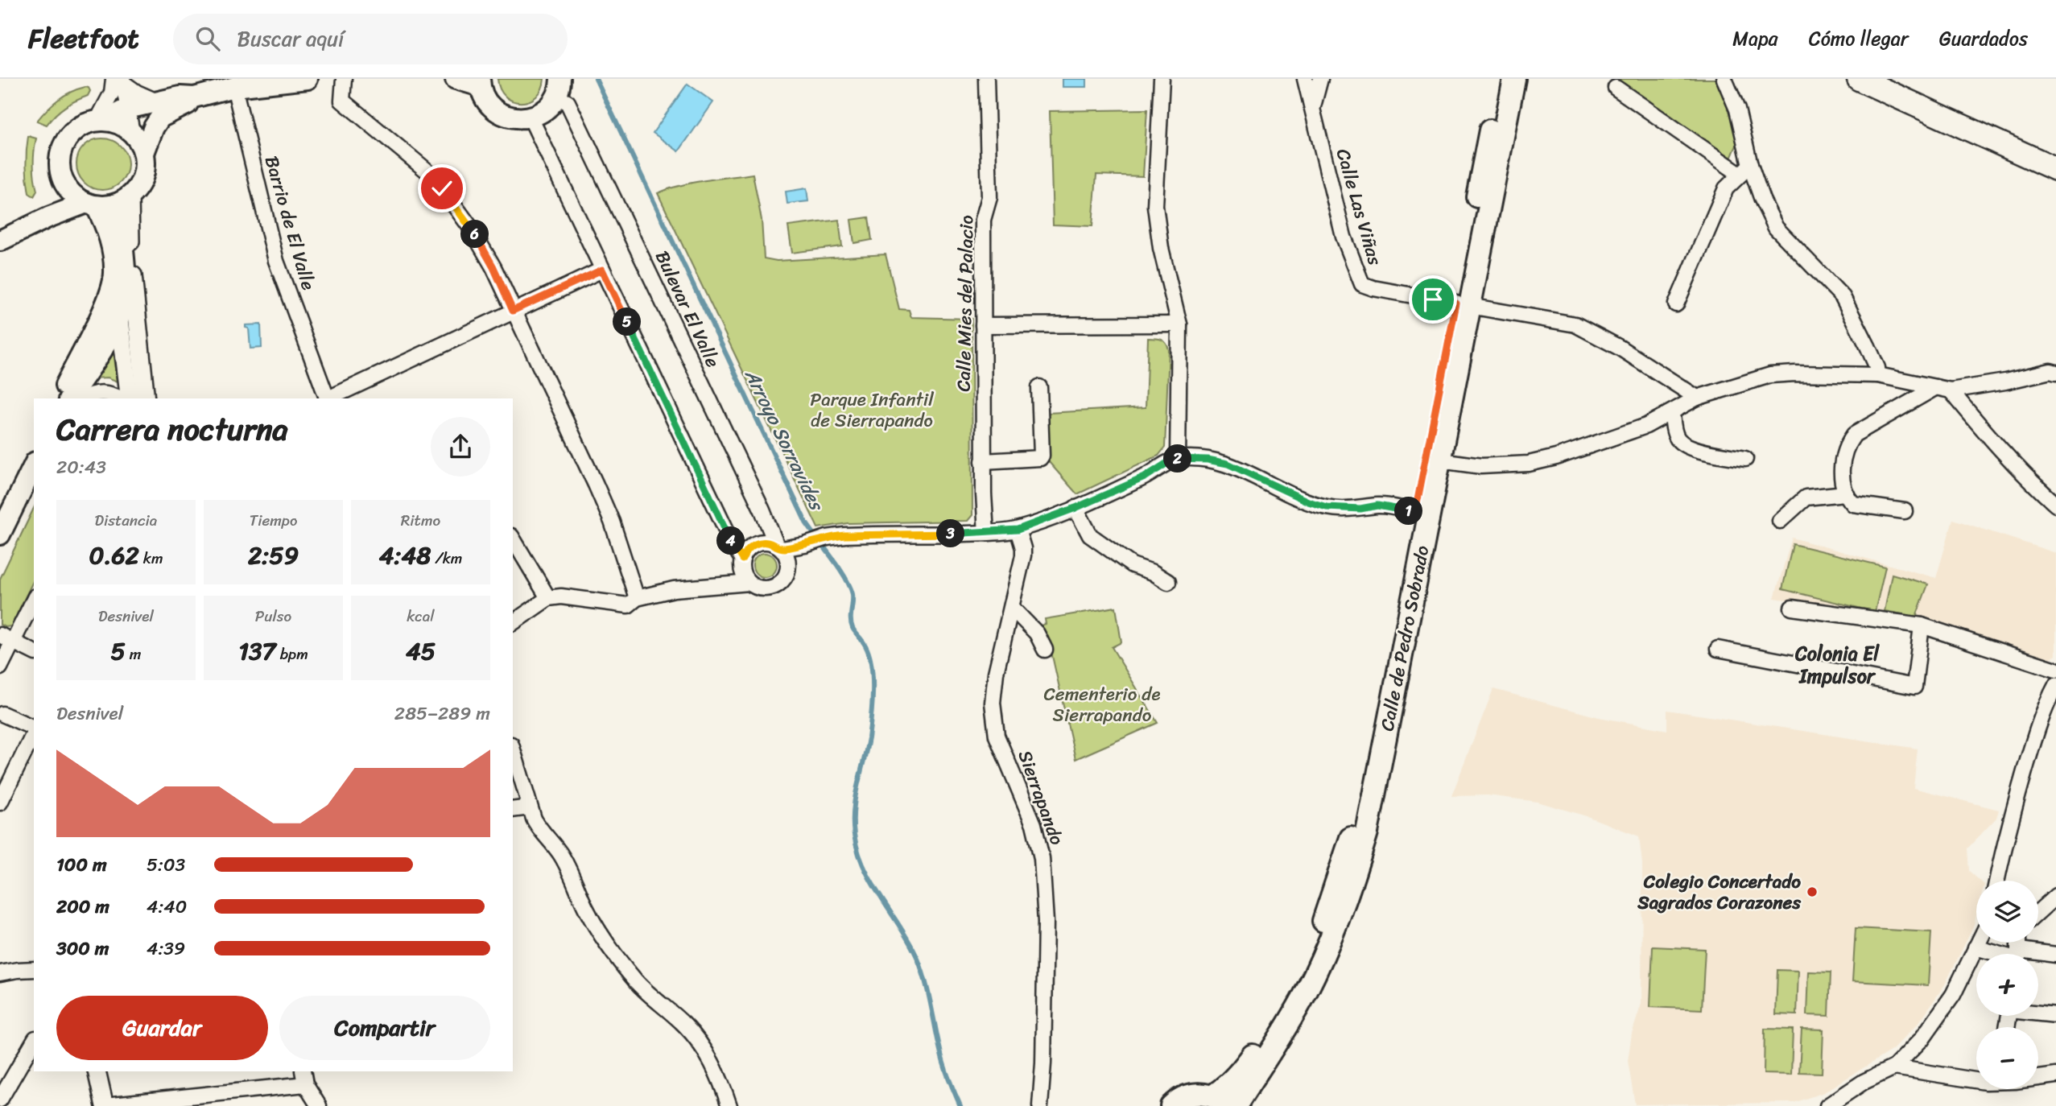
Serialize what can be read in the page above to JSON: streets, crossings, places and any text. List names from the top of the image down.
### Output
{
  "streets": {
    "main road": ["Calle de Pedro Sobrado"],
    "street": [
      "Calle Las Viñas",
      "Barrio de El Valle",
      "Calle Mies del Palacio",
      "Bulevar El Valle",
      "Sierrapando"
    ]
  },
  "crossings": [
    ["Calle Las Viñas", "Calle de Pedro Sobrado"]
  ],
  "districts": ["Colonia El Impulsor"],
  "water": ["Arroyo Sorravides"],
  "parks": ["Parque Infantil de Sierrapando", "Cementerio de Sierrapando"],
  "places": ["Colegio Concertado Sagrados Corazones"],
  "page": {
    "header": "Fleetfoot",
    "search": "Buscar aquí",
    "nav": ["Mapa", "Cómo llegar", "Guardados"],
    "pins": [
      "6",
      "5",
      "2",
      "1",
      "3",
      "4"
    ],
    "heading": ["Carrera nocturna", "20:43"],
    "stats": [
      ["Distancia", "0.62 km"],
      ["Tiempo", "2:59"],
      ["Ritmo", "4:48 /km"],
      ["Desnivel", "5 m"],
      ["Pulso", "137 bpm"],
      ["kcal", "45"]
    ],
    "chart": ["Desnivel", "285–289 m"],
    "list": [
      {
        "name": "100 m",
        "note": "5:03"
      },
      {
        "name": "200 m",
        "note": "4:40"
      },
      {
        "name": "300 m",
        "note": "4:39"
      }
    ],
    "map_buttons": ["+", "−"],
    "buttons": ["Guardar", "Compartir"]
  }
}
